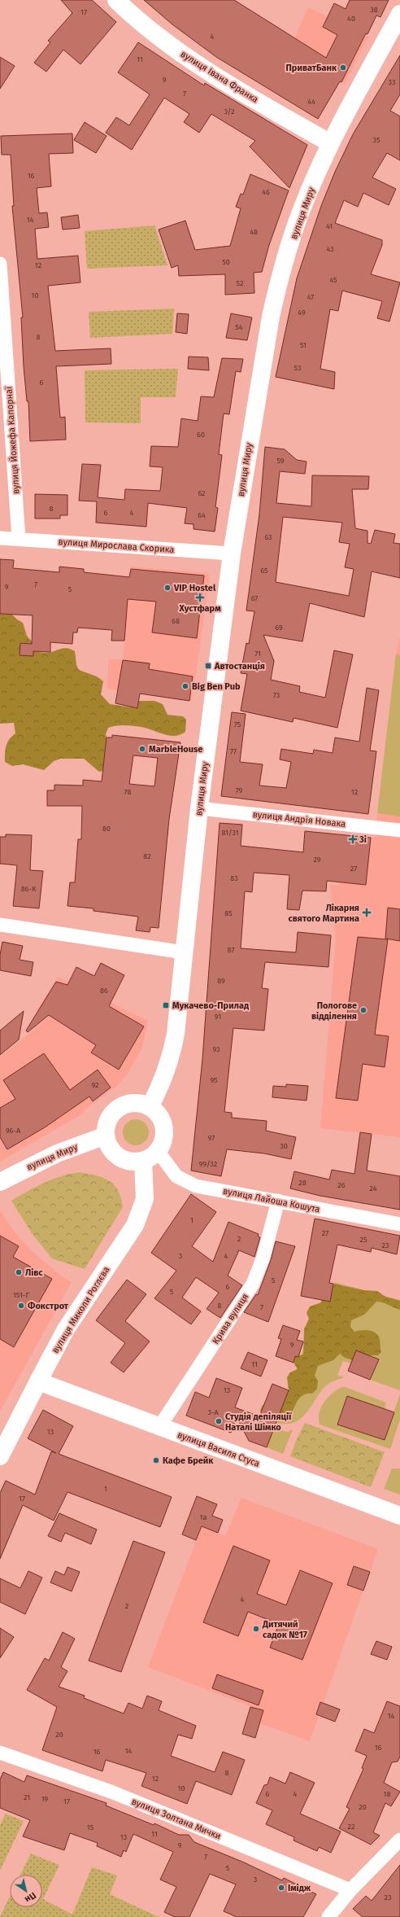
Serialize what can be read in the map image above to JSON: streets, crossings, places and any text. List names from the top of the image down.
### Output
{
  "streets": {
    "main road": [
      "вулиця Івана Франка",
      "вулиця Миру",
      "вулиця Миколи Роглєва",
      "вулиця Василя Стуса"
    ],
    "street": [
      "вулиця Йожефа Капорнаї",
      "вулиця Мирослава Скорика",
      "вулиця Андрія Новака",
      "вулиця Лайоша Кошута",
      "Крива вулиця",
      "вулиця Золтана Мички"
    ]
  },
  "crossings": [
    ["вулиця Івана Франка", "вулиця Миру"],
    ["вулиця Миру", "вулиця Мирослава Скорика"],
    ["вулиця Миру", "вулиця Андрія Новака"],
    ["вулиця Миру", "вулиця Лайоша Кошута"],
    ["вулиця Миру", "вулиця Миколи Роглєва"],
    ["вулиця Йожефа Капорнаї", "вулиця Мирослава Скорика"],
    ["вулиця Лайоша Кошута", "вулиця Миколи Роглєва"],
    ["вулиця Лайоша Кошута", "Крива вулиця"],
    ["вулиця Миколи Роглєва", "вулиця Василя Стуса"],
    ["Крива вулиця", "вулиця Василя Стуса"]
  ],
  "places": {
    "other": [
      "ПриватБанк",
      "VIP Hostel",
      "Big Ben Pub",
      "MarbleHouse",
      "Пологове відділення",
      "Лівс",
      "Фокстрот",
      "Студія депіляції Наталі Шімко",
      "Кафе Брейк",
      "Дитячий садок №17",
      "Імідж"
    ],
    "health": ["Хустфарм", "3і", "Лікарня святого Мартина"],
    "transit": ["Автостанція", "Мукачево-Прилад"]
  },
  "house_numbers": [
    "38",
    "17",
    "40",
    "4",
    "11",
    "9",
    "33",
    "7",
    "44",
    "3/2",
    "35",
    "16",
    "46",
    "14",
    "41",
    "48",
    "43",
    "50",
    "12",
    "45",
    "52",
    "10",
    "47",
    "49",
    "54",
    "8",
    "51",
    "53",
    "6",
    "60",
    "59",
    "62",
    "8",
    "6",
    "4",
    "64",
    "63",
    "65",
    "7",
    "9",
    "5",
    "67",
    "68",
    "69",
    "71",
    "73",
    "75",
    "77",
    "79",
    "78",
    "12",
    "80",
    "81/31",
    "82",
    "29",
    "27",
    "83",
    "86-К",
    "85",
    "87",
    "89",
    "86",
    "91",
    "93",
    "95",
    "92",
    "96-А",
    "97",
    "30",
    "99/32",
    "28",
    "26",
    "24",
    "1",
    "27",
    "2",
    "25",
    "23",
    "3",
    "4",
    "5",
    "6",
    "5",
    "151-Г",
    "8",
    "7",
    "9",
    "11",
    "13",
    "3-А",
    "13",
    "1",
    "17",
    "1а",
    "4",
    "2",
    "14",
    "20",
    "16",
    "14",
    "16",
    "8",
    "12",
    "10",
    "6",
    "4",
    "18",
    "21",
    "19",
    "17",
    "20",
    "22",
    "15",
    "11",
    "13",
    "9",
    "7",
    "5",
    "3",
    "23"
  ],
  "north": "bottom right"
}
